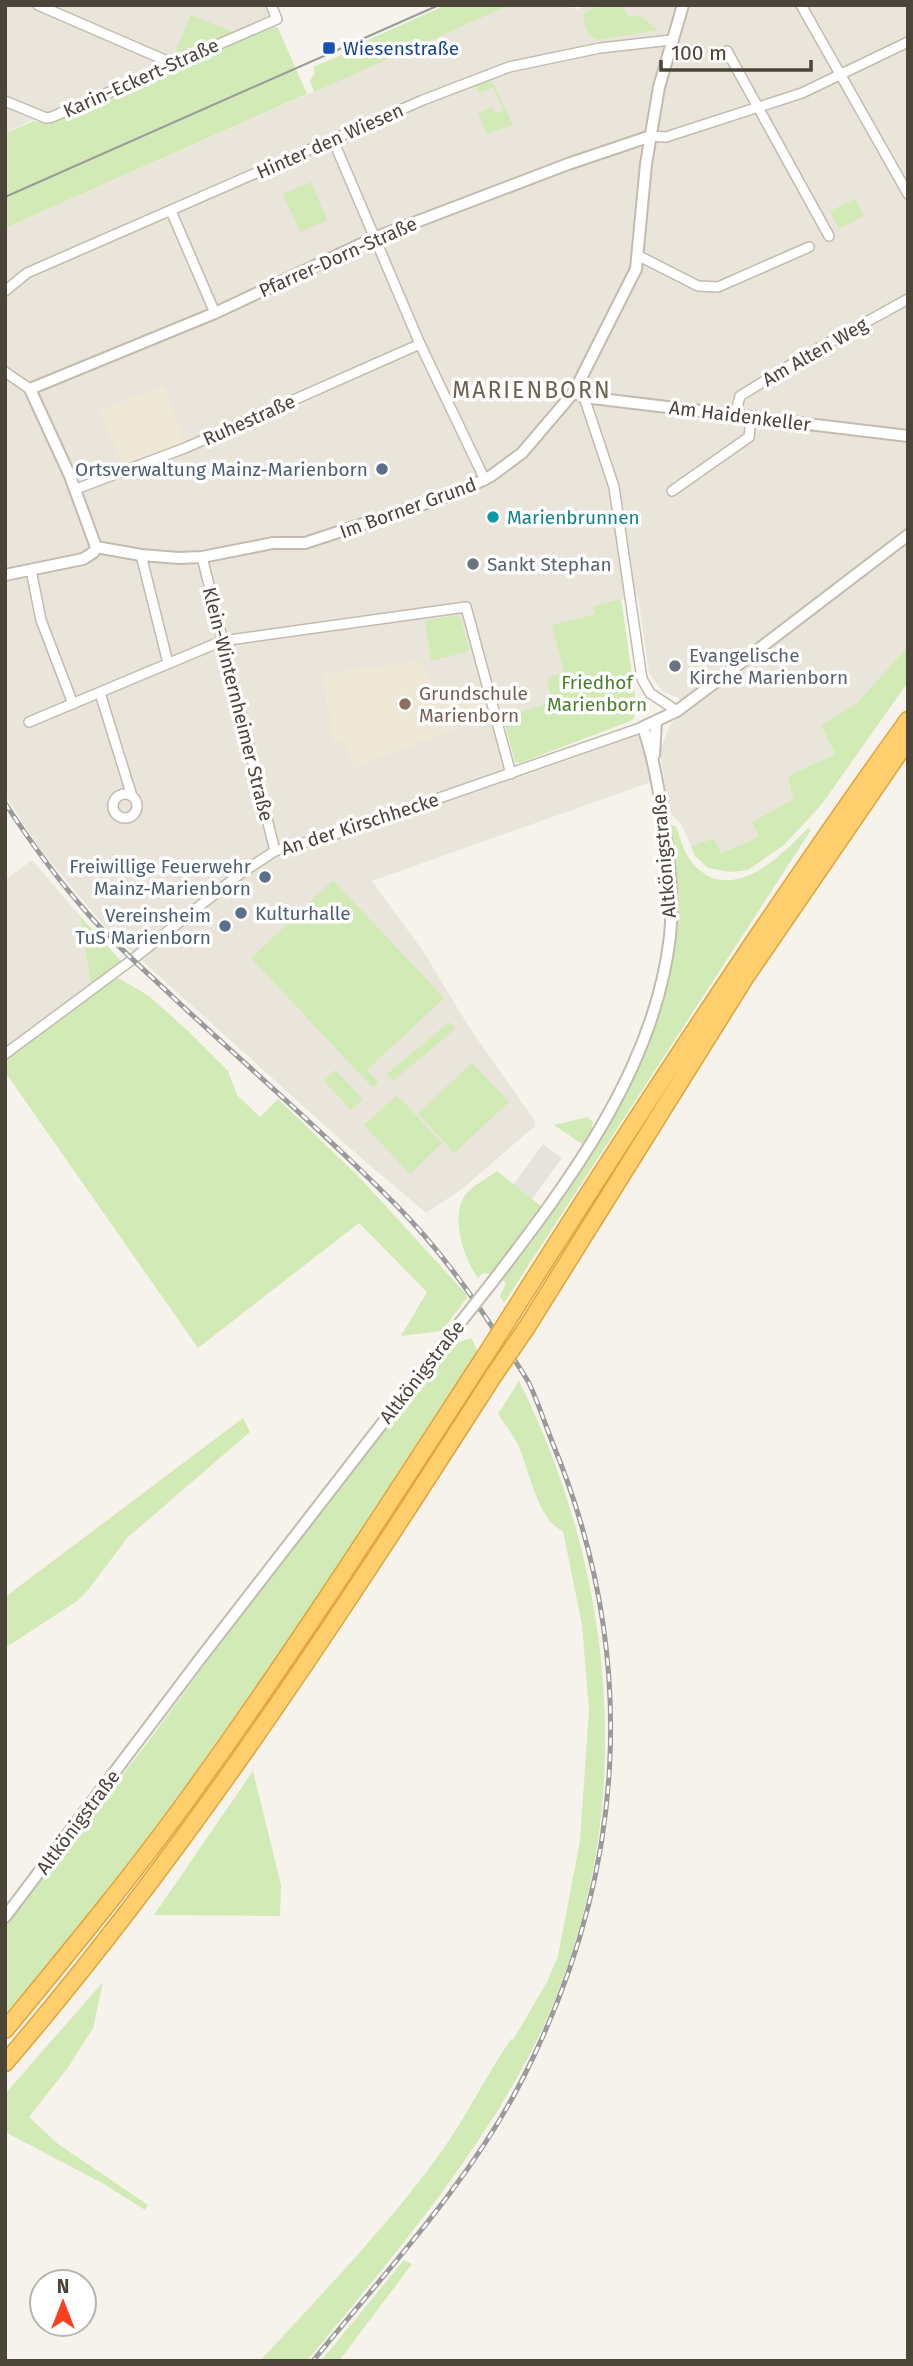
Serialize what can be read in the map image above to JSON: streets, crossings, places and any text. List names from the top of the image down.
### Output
{
  "streets": {
    "street": [
      "Karin-Eckert-Straße",
      "Hinter den Wiesen",
      "Pfarrer-Dorn-Straße",
      "Am Alten Weg",
      "Am Haidenkeller",
      "Ruhestraße",
      "Im Borner Grund",
      "Klein-Winternheimer Straße",
      "An der Kirschhecke",
      "Altkönigstraße"
    ]
  },
  "crossings": [
    ["Hinter den Wiesen", "Im Borner Grund"],
    ["Pfarrer-Dorn-Straße", "Im Borner Grund"],
    ["Am Alten Weg", "Am Haidenkeller"],
    ["Am Haidenkeller", "Im Borner Grund"],
    ["Im Borner Grund", "Klein-Winternheimer Straße"],
    ["Klein-Winternheimer Straße", "An der Kirschhecke"],
    ["An der Kirschhecke", "Altkönigstraße"]
  ],
  "districts": ["MARIENBORN"],
  "parks": ["Friedhof Marienborn"],
  "places": {
    "transit": ["Wiesenstraße"],
    "other": [
      "Ortsverwaltung Mainz-Marienborn",
      "Marienbrunnen",
      "Sankt Stephan",
      "Evangelische Kirche Marienborn",
      "Grundschule Marienborn",
      "Freiwillige Feuerwehr Mainz-Marienborn",
      "Kulturhalle",
      "Vereinsheim TuS Marienborn"
    ]
  },
  "scale_bar": "100 m",
  "north": "top"
}
